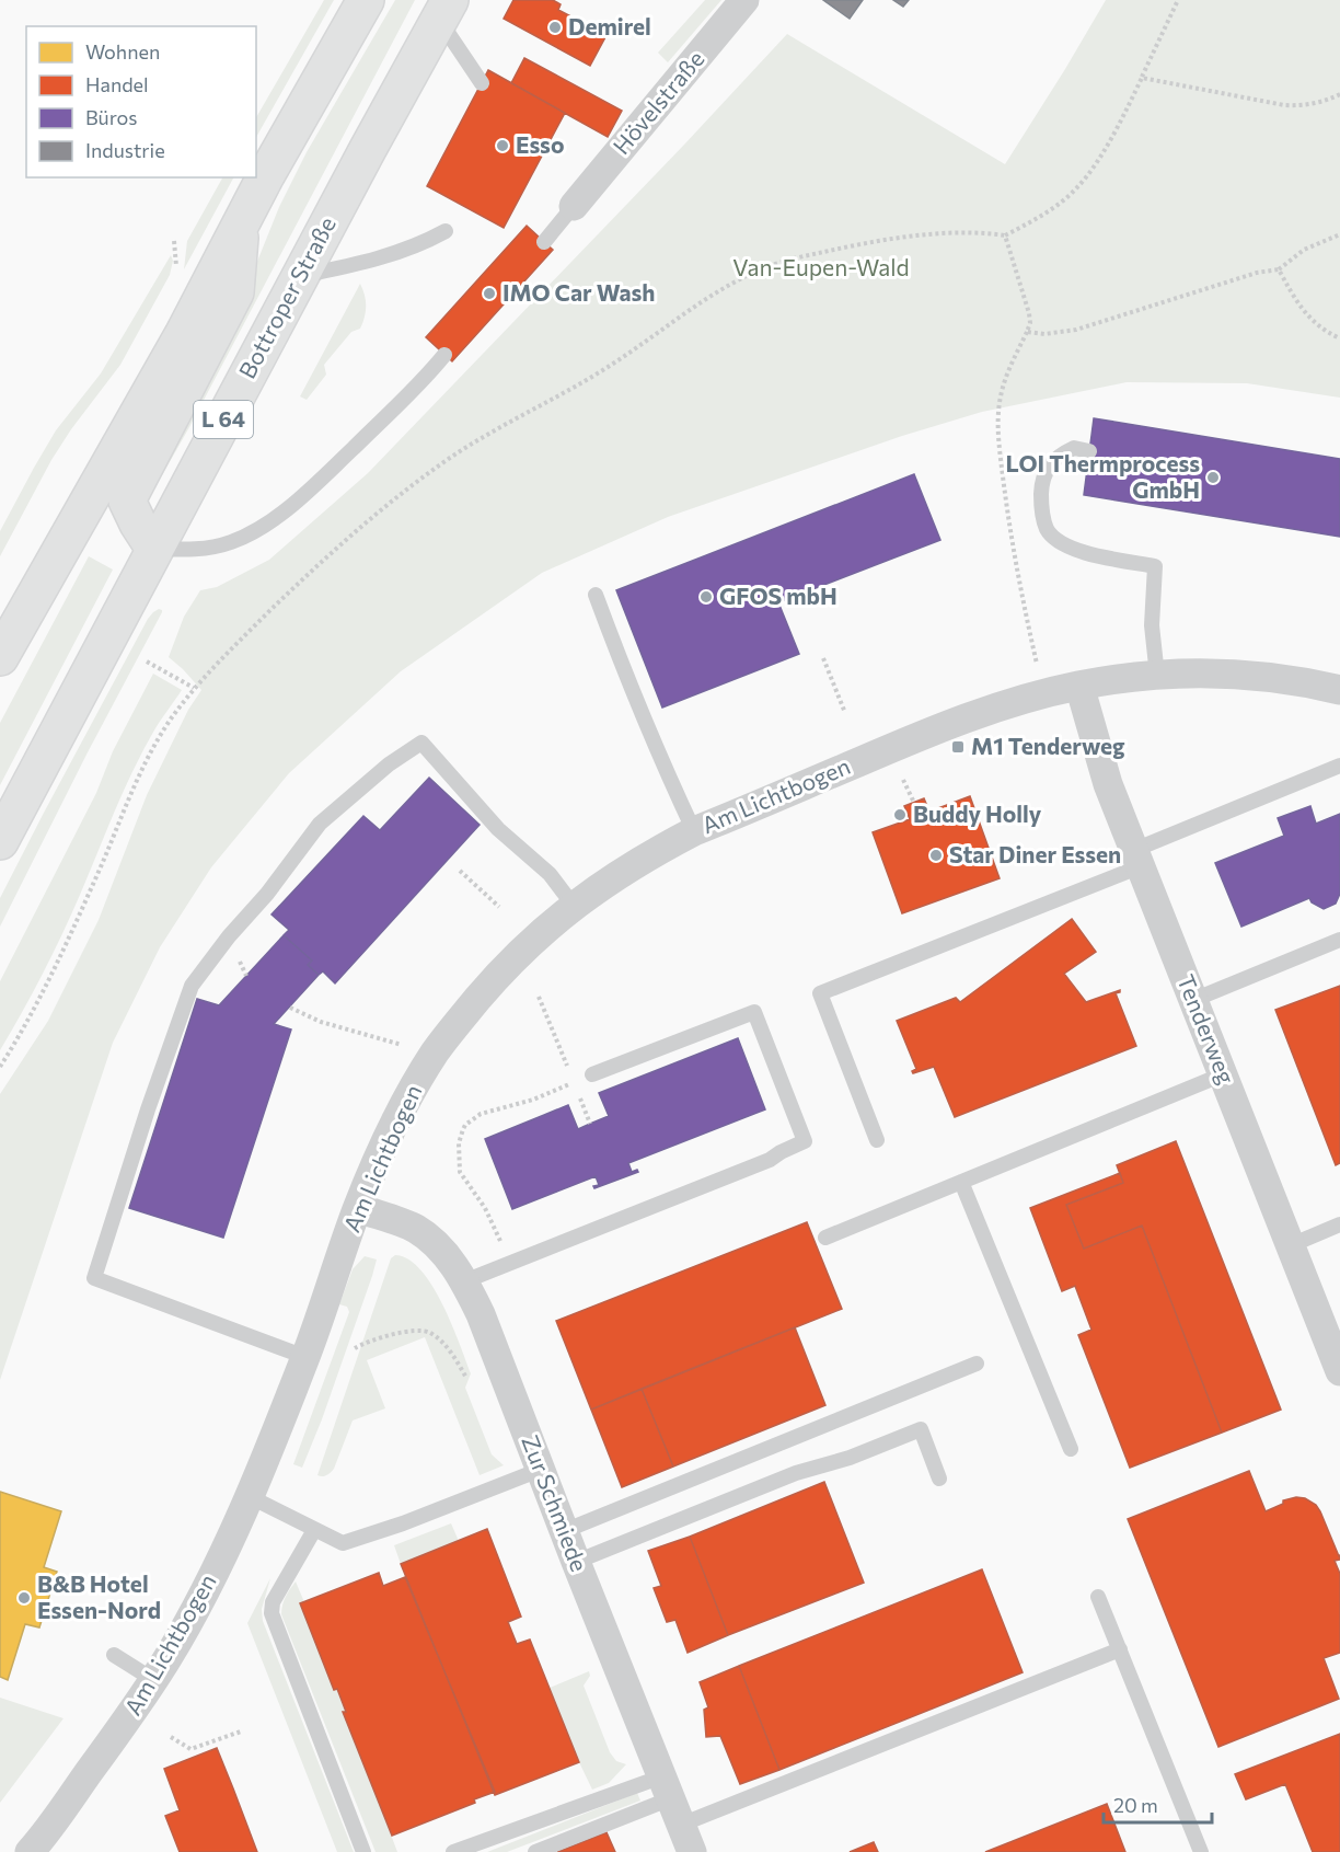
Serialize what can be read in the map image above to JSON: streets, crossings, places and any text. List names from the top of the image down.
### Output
{
  "streets": {
    "main road": ["Bottroper Straße", "L 64"],
    "street": [
      "Hövelstraße",
      "Am Lichtbogen",
      "Tenderweg",
      "Zur Schmiede"
    ]
  },
  "crossings": [
    ["Am Lichtbogen", "Tenderweg"],
    ["Am Lichtbogen", "Zur Schmiede"]
  ],
  "parks": ["Van-Eupen-Wald"],
  "places": {
    "other": [
      "Demirel",
      "Esso",
      "IMO Car Wash",
      "LOI Thermprocess GmbH",
      "GFOS mbH",
      "Buddy Holly",
      "Star Diner Essen",
      "B&B Hotel Essen-Nord"
    ],
    "transit": ["M1 Tenderweg"]
  },
  "legend": [
    "Wohnen",
    "Handel",
    "Büros",
    "Industrie"
  ],
  "scale_bar": "20 m"
}
